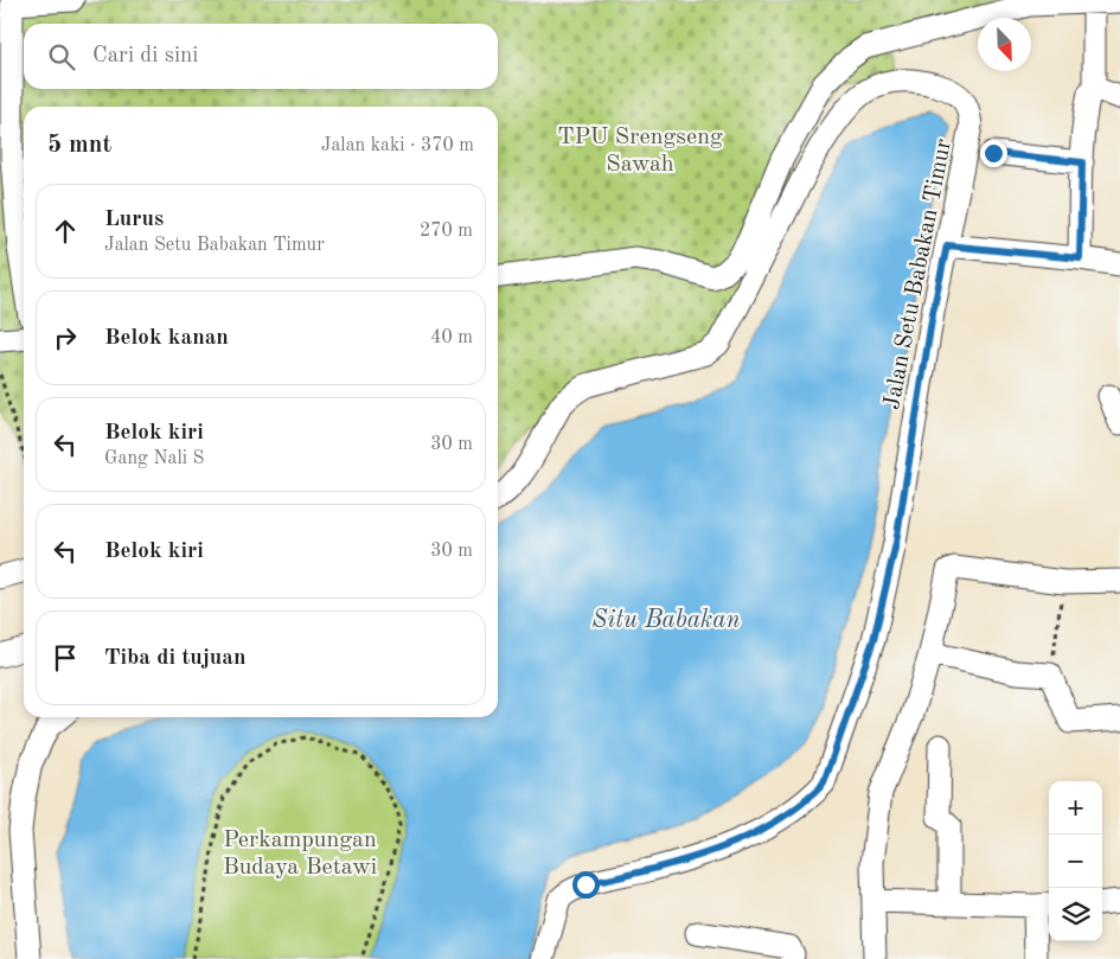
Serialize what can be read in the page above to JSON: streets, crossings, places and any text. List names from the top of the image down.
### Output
{
  "streets": {
    "street": ["Jalan Setu Babakan Timur"]
  },
  "water": ["Situ Babakan"],
  "parks": ["TPU Srengseng Sawah", "Perkampungan Budaya Betawi"],
  "north": "bottom right",
  "page": {
    "search": "Cari di sini",
    "heading": ["5 mnt", "Jalan kaki · 370 m"],
    "list": [
      ["Lurus", "Jalan Setu Babakan Timur", "270 m"],
      ["Belok kanan", "40 m"],
      ["Belok kiri", "Gang Nali S", "30 m"],
      ["Belok kiri", "30 m"],
      "Tiba di tujuan"
    ],
    "map_buttons": ["+", "−"]
  }
}
